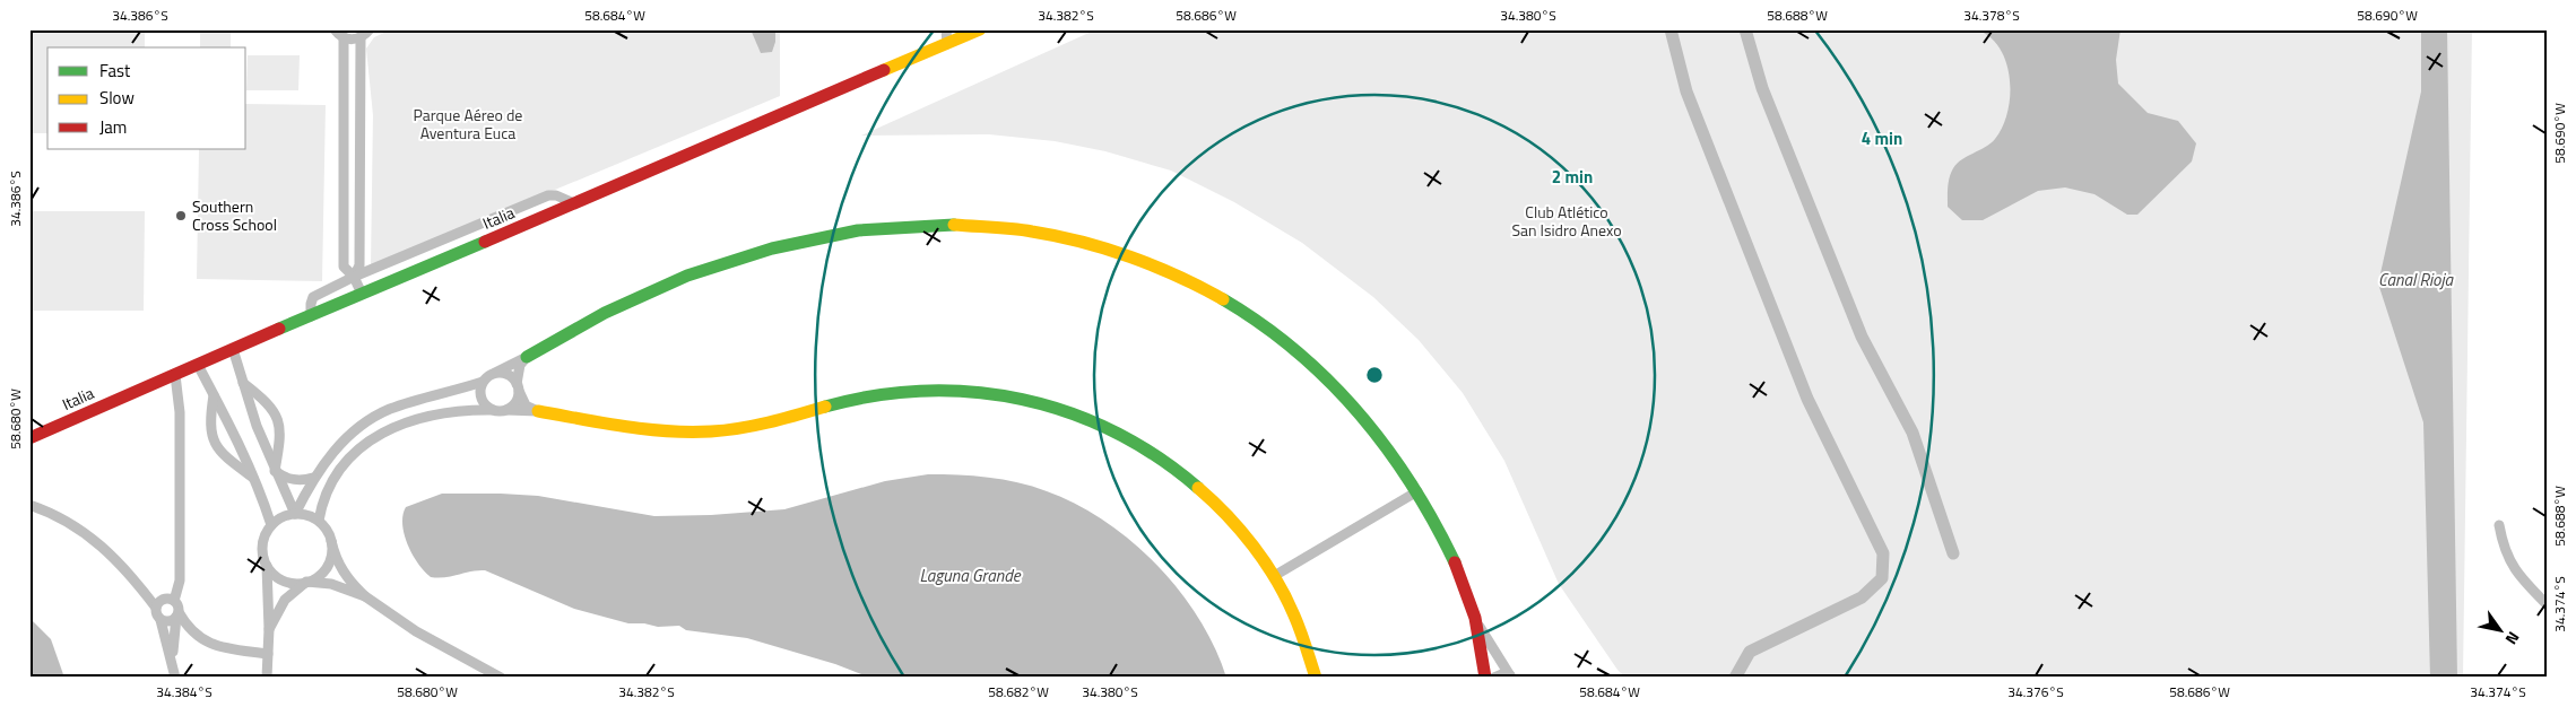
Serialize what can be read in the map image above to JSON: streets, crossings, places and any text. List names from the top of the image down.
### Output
{
  "streets": {
    "street": ["Italia"]
  },
  "water": ["Canal Rioja", "Laguna Grande"],
  "parks": ["Parque Aéreo de Aventura Euca", "Club Atlético San Isidro Anexo"],
  "places": ["Southern Cross School"],
  "legend": ["Fast", "Slow", "Jam"],
  "north": "bottom right",
  "coordinates": [
    "34.386°S",
    "58.684°W",
    "34.382°S",
    "58.686°W",
    "34.380°S",
    "58.688°W",
    "34.378°S",
    "58.690°W",
    "58.680°W",
    "34.374°S",
    "34.384°S",
    "58.682°W",
    "34.376°S"
  ],
  "rings": ["4 min", "2 min"]
}
